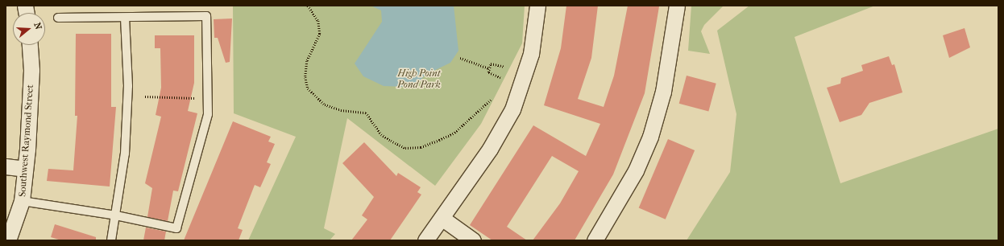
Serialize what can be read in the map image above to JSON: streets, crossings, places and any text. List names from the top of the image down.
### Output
{
  "streets": {
    "street": ["Southwest Raymond Street"]
  },
  "parks": ["High Point Pond Park"],
  "north": "right"
}
